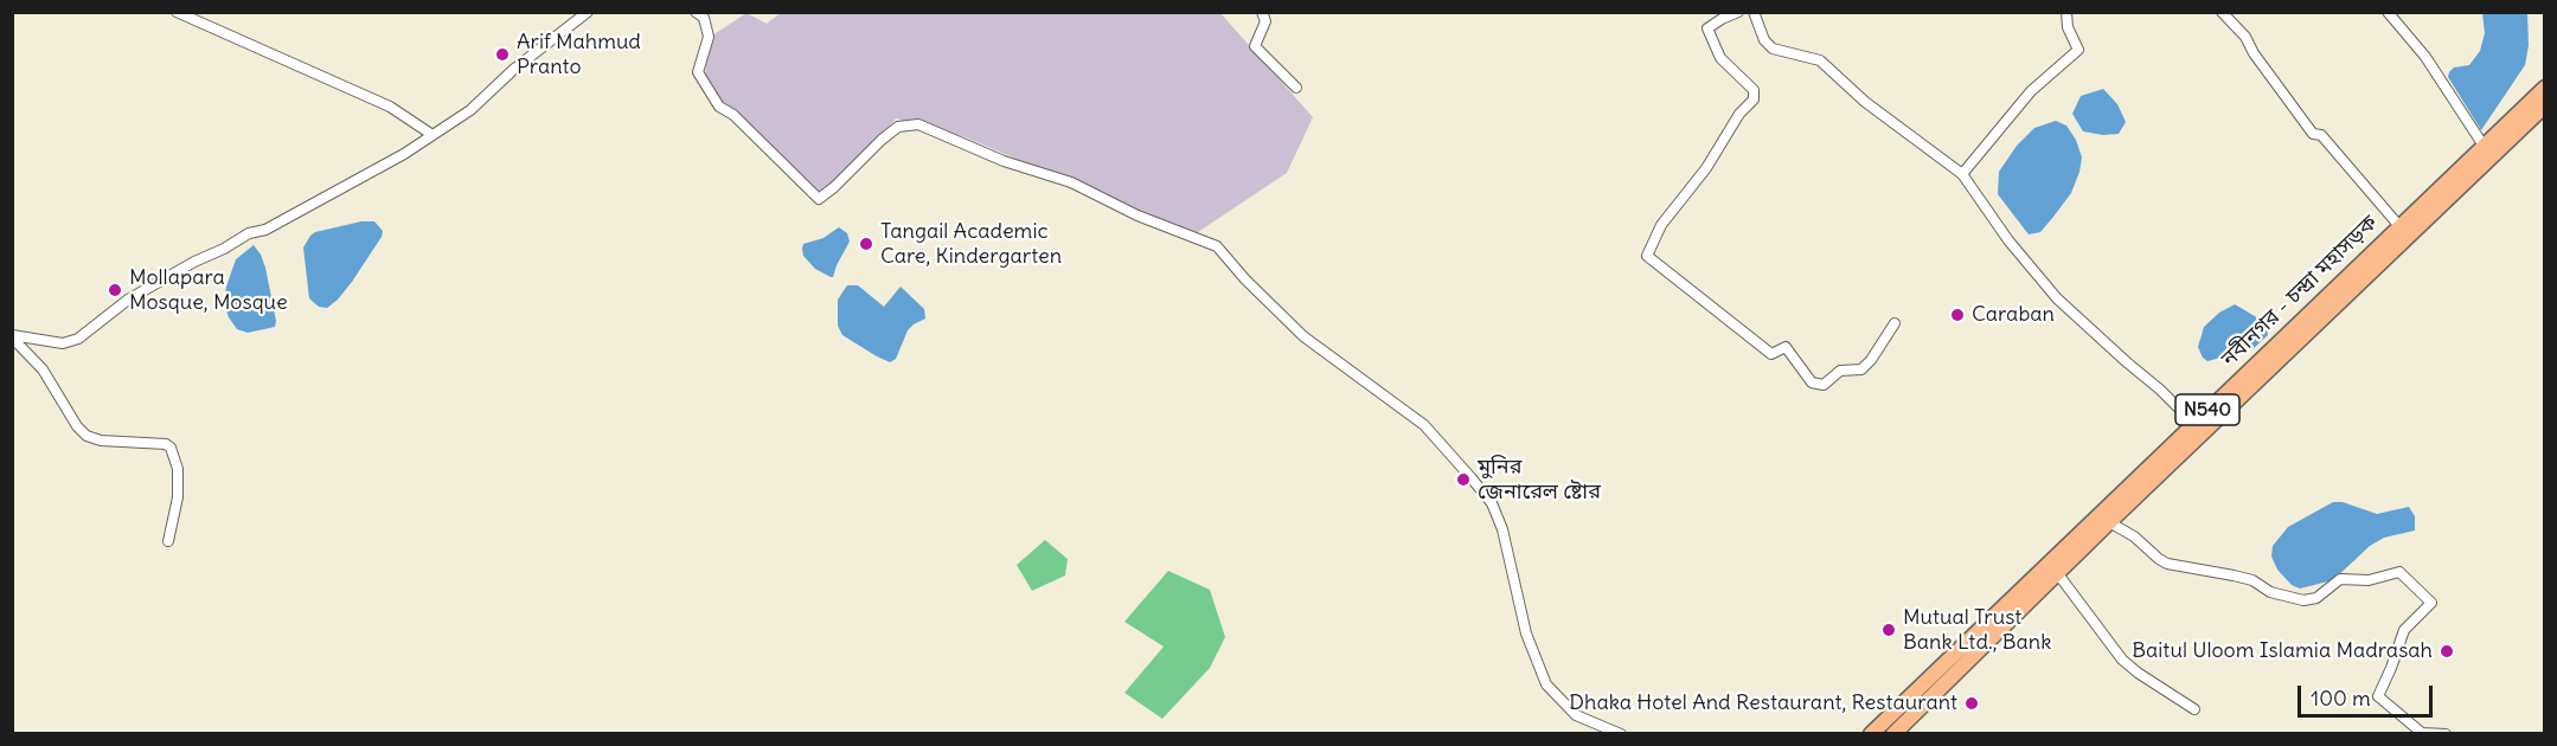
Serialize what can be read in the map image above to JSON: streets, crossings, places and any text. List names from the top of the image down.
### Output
{
  "streets": {
    "highway": ["নবীনগর - চন্দ্রা মহাসড়ক", "N540"]
  },
  "places": [
    "Arif Mahmud Pranto",
    "Tangail Academic Care, Kindergarten",
    "Mollapara Mosque, Mosque",
    "Caraban",
    "মুনির জেনারেল ষ্টোর",
    "Mutual Trust Bank Ltd., Bank",
    "Baitul Uloom Islamia Madrasah",
    "Dhaka Hotel And Restaurant, Restaurant"
  ],
  "scale_bar": "100 m"
}
